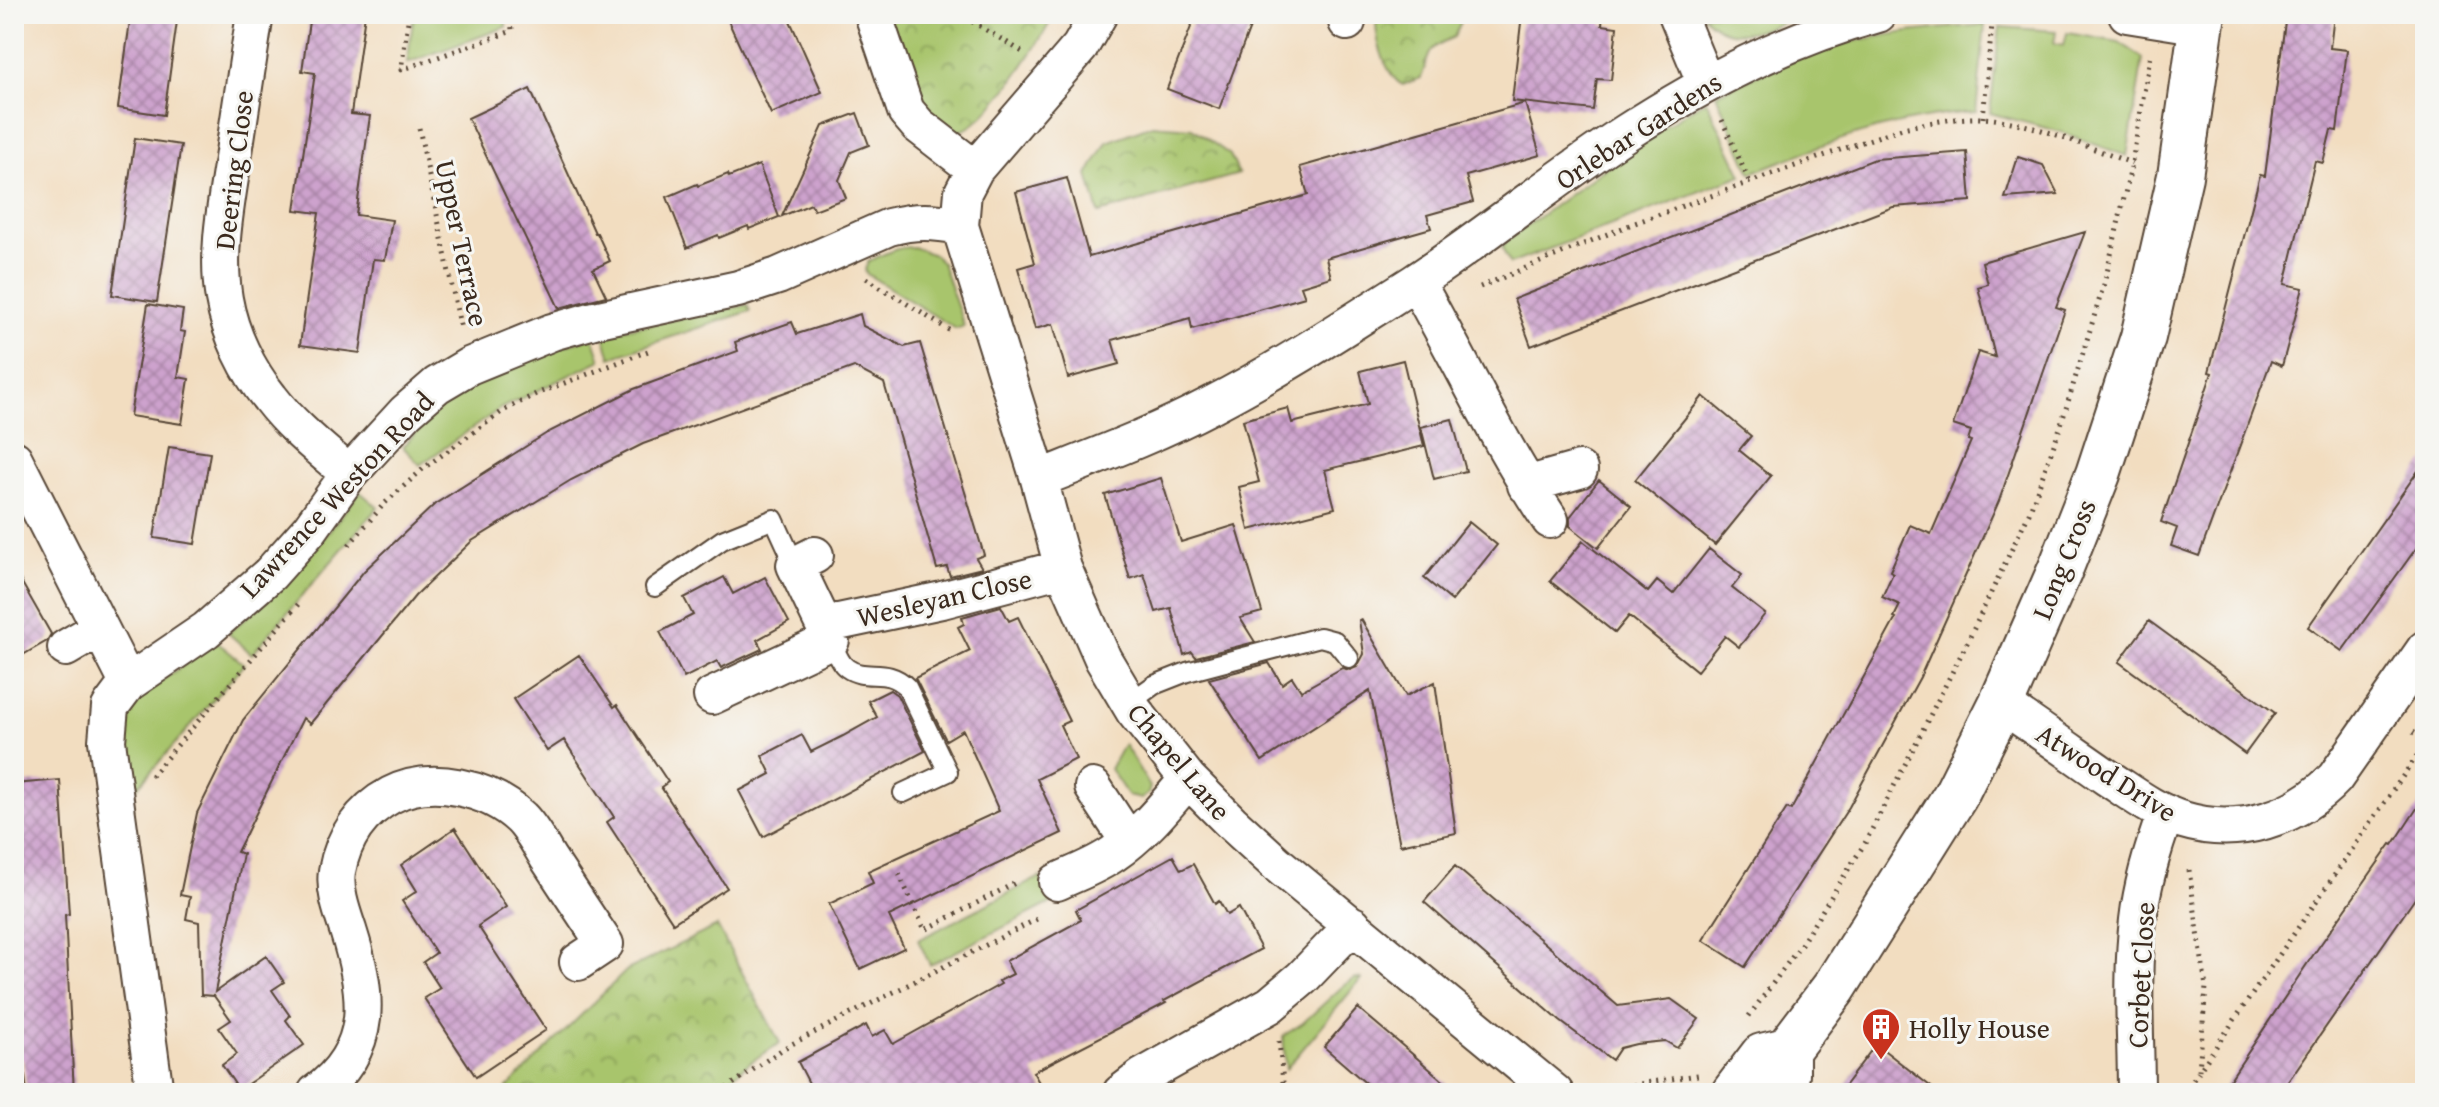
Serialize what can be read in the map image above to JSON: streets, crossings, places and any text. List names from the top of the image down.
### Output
{
  "streets": {
    "street": [
      "Orlebar Gardens",
      "Deering Close",
      "Lawrence Weston Road",
      "Long Cross",
      "Wesleyan Close",
      "Chapel Lane",
      "Atwood Drive",
      "Corbet Close"
    ],
    "path": ["Upper Terrace"]
  },
  "crossings": [
    ["Orlebar Gardens", "Chapel Lane"],
    ["Deering Close", "Lawrence Weston Road"],
    ["Upper Terrace", "Lawrence Weston Road"],
    ["Lawrence Weston Road", "Chapel Lane"],
    ["Long Cross", "Atwood Drive"],
    ["Wesleyan Close", "Chapel Lane"],
    ["Atwood Drive", "Corbet Close"]
  ],
  "places": {
    "building": ["Holly House"]
  }
}
